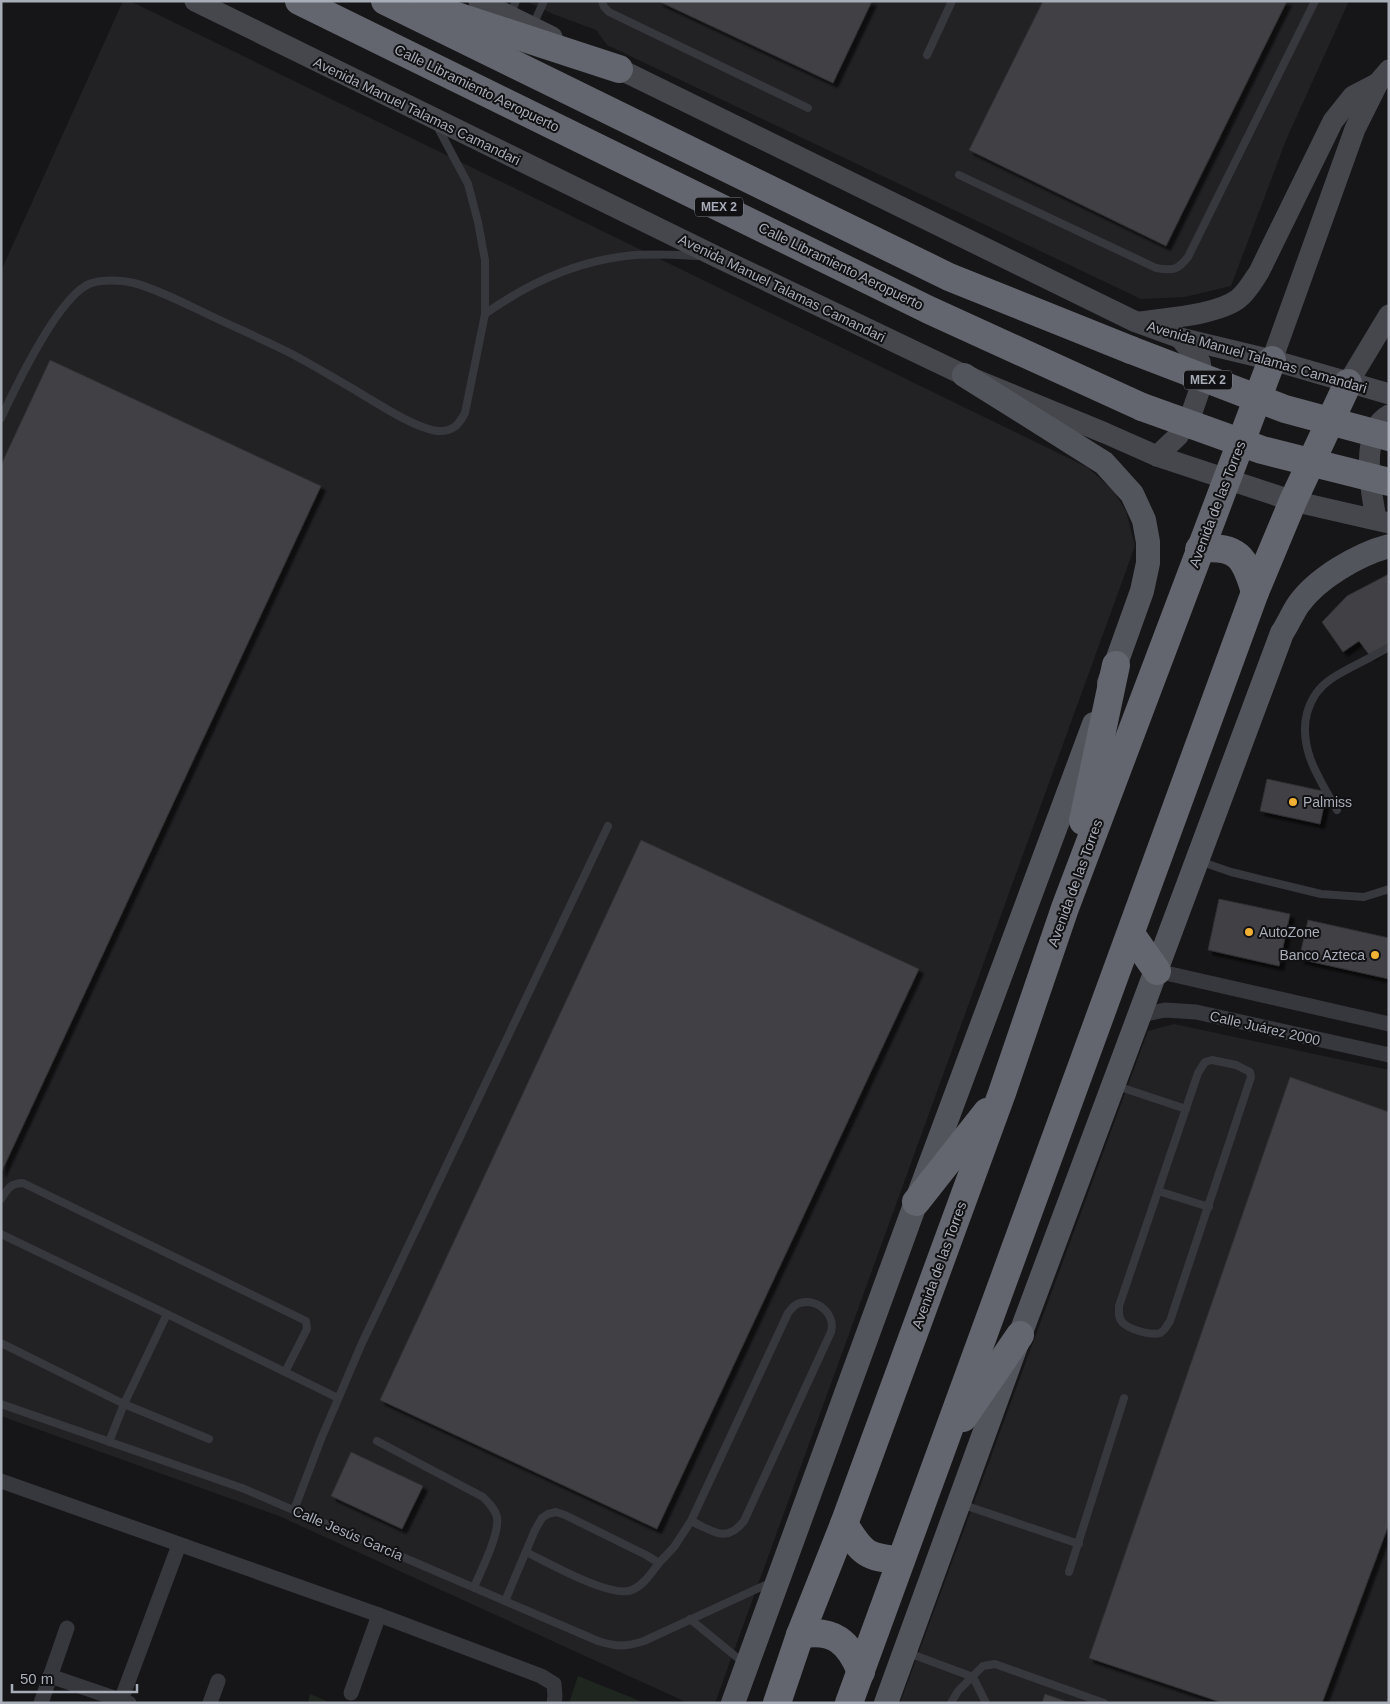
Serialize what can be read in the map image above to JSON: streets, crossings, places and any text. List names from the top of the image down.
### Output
{
  "streets": {
    "highway": ["Calle Libramiento Aeropuerto", "MEX 2", "Avenida de las Torres"],
    "main road": ["Avenida Manuel Talamas Camandari"],
    "street": ["Calle Juárez 2000"],
    "lane": ["Calle Jesús García"]
  },
  "crossings": [
    ["Avenida Manuel Talamas Camandari", "Avenida de las Torres"]
  ],
  "places": ["Palmiss", "AutoZone", "Banco Azteca"],
  "scale_bar": "50 m"
}
